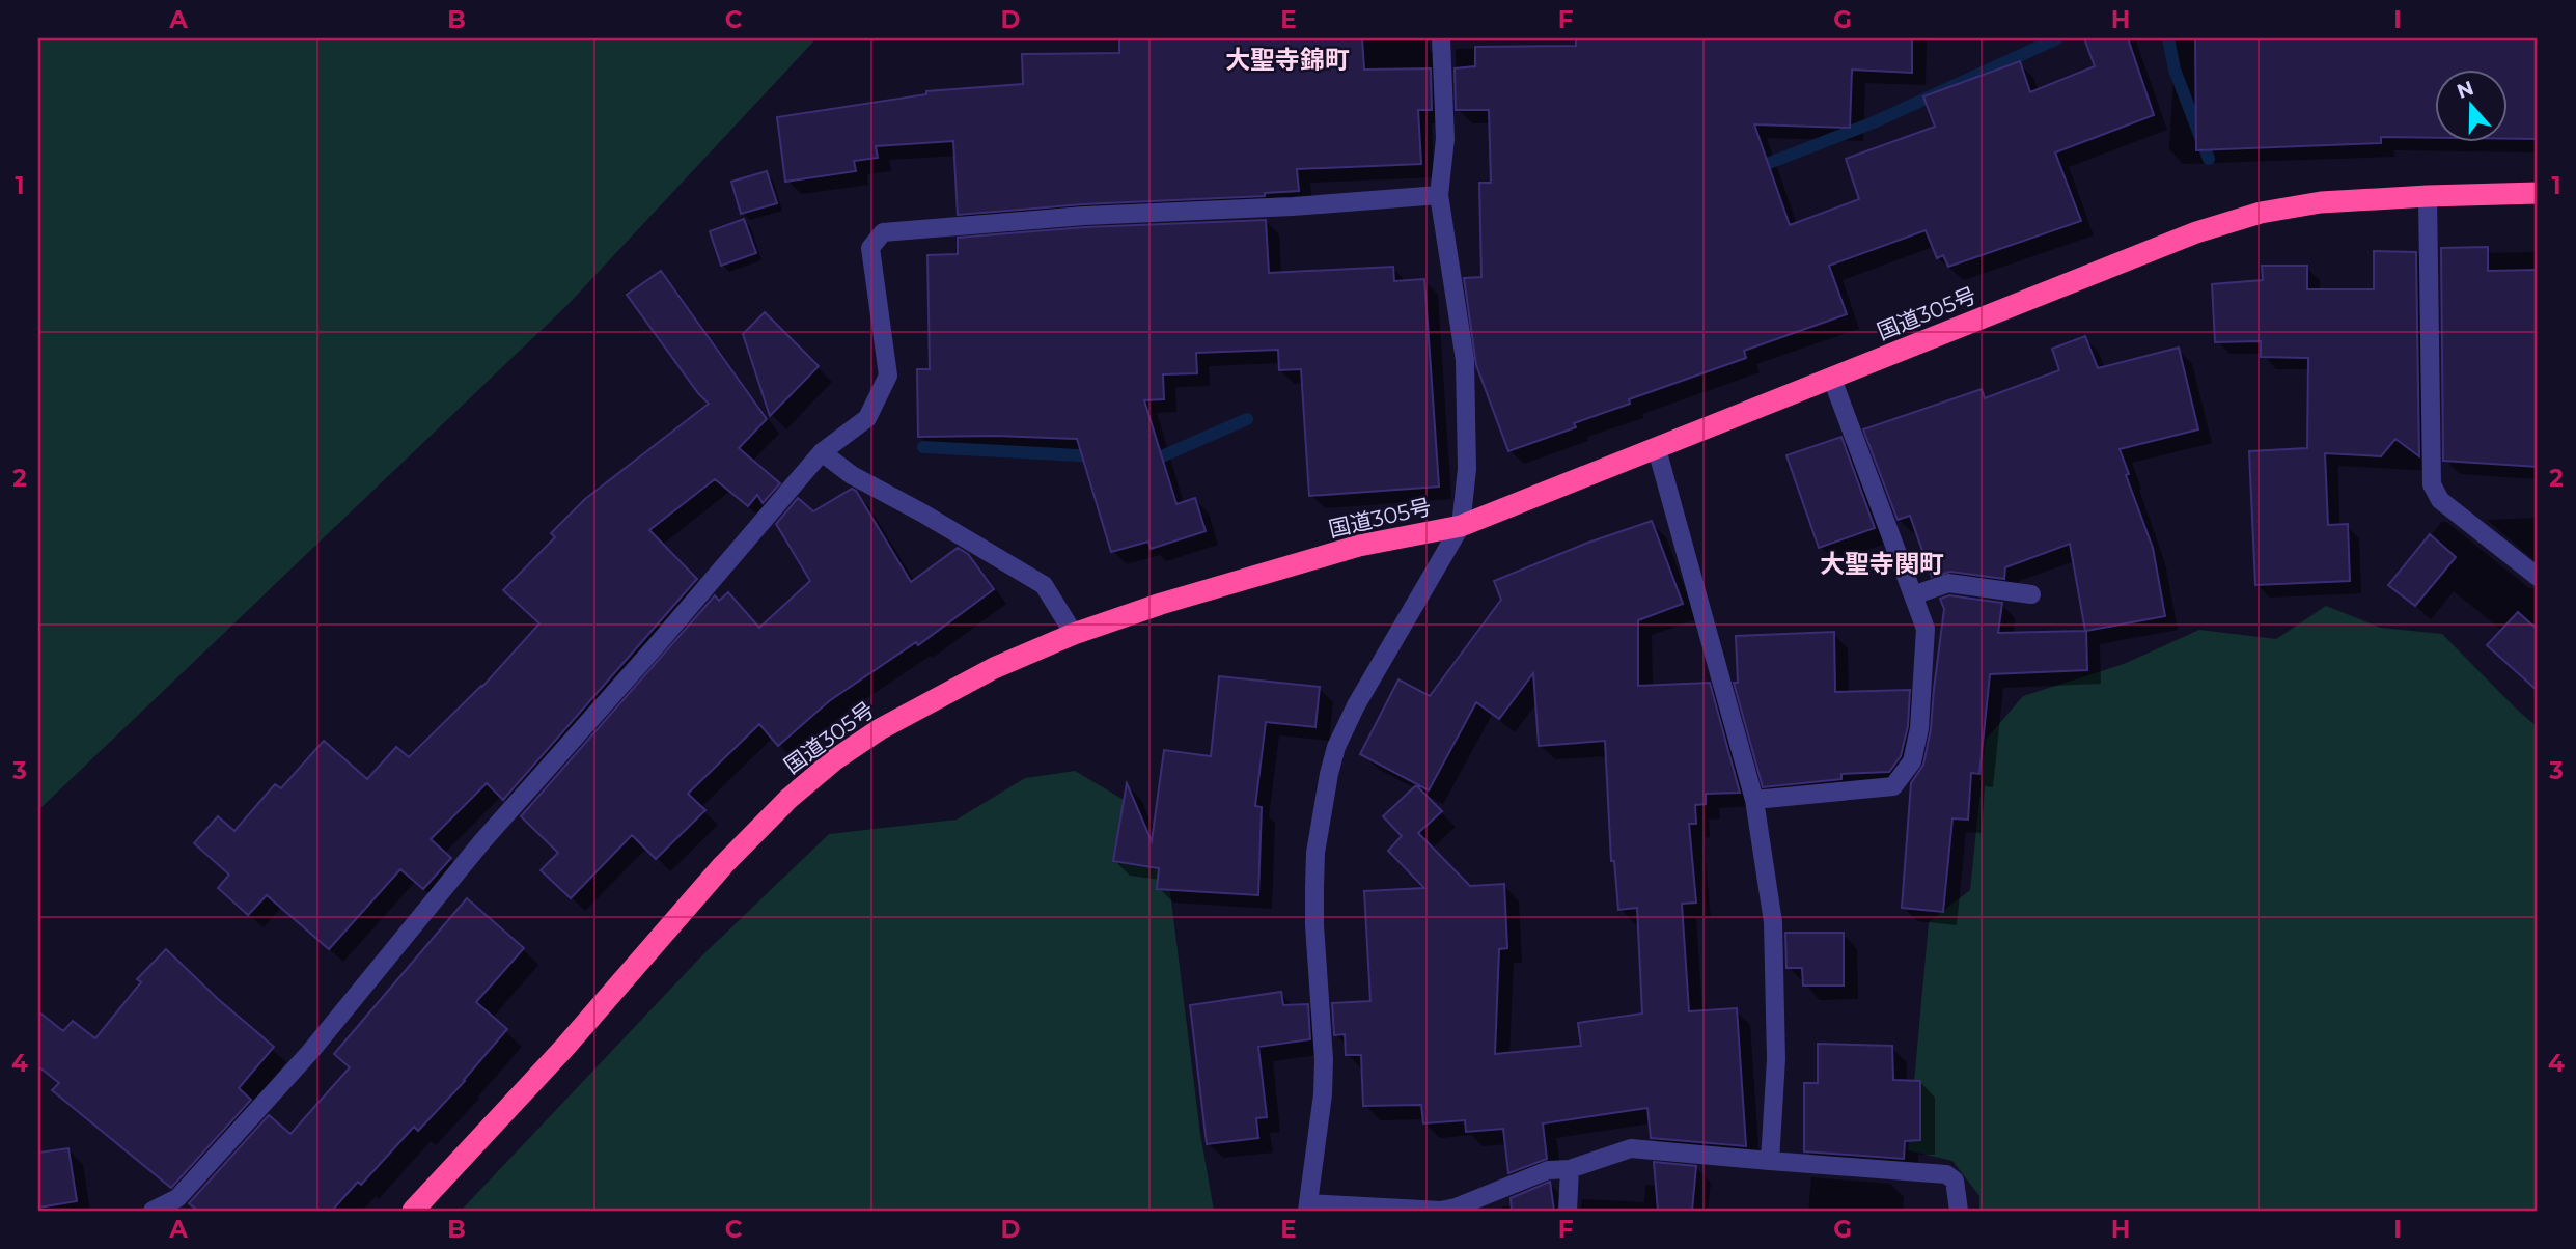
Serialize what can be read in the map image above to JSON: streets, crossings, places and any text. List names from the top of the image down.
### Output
{
  "streets": {
    "highway": ["国道305号"]
  },
  "districts": ["大聖寺錦町", "大聖寺関町"],
  "north": "top",
  "grid": {
    "columns": [
      "A",
      "B",
      "C",
      "D",
      "E",
      "F",
      "G",
      "H",
      "I"
    ],
    "rows": [
      "1",
      "2",
      "3",
      "4"
    ]
  }
}
